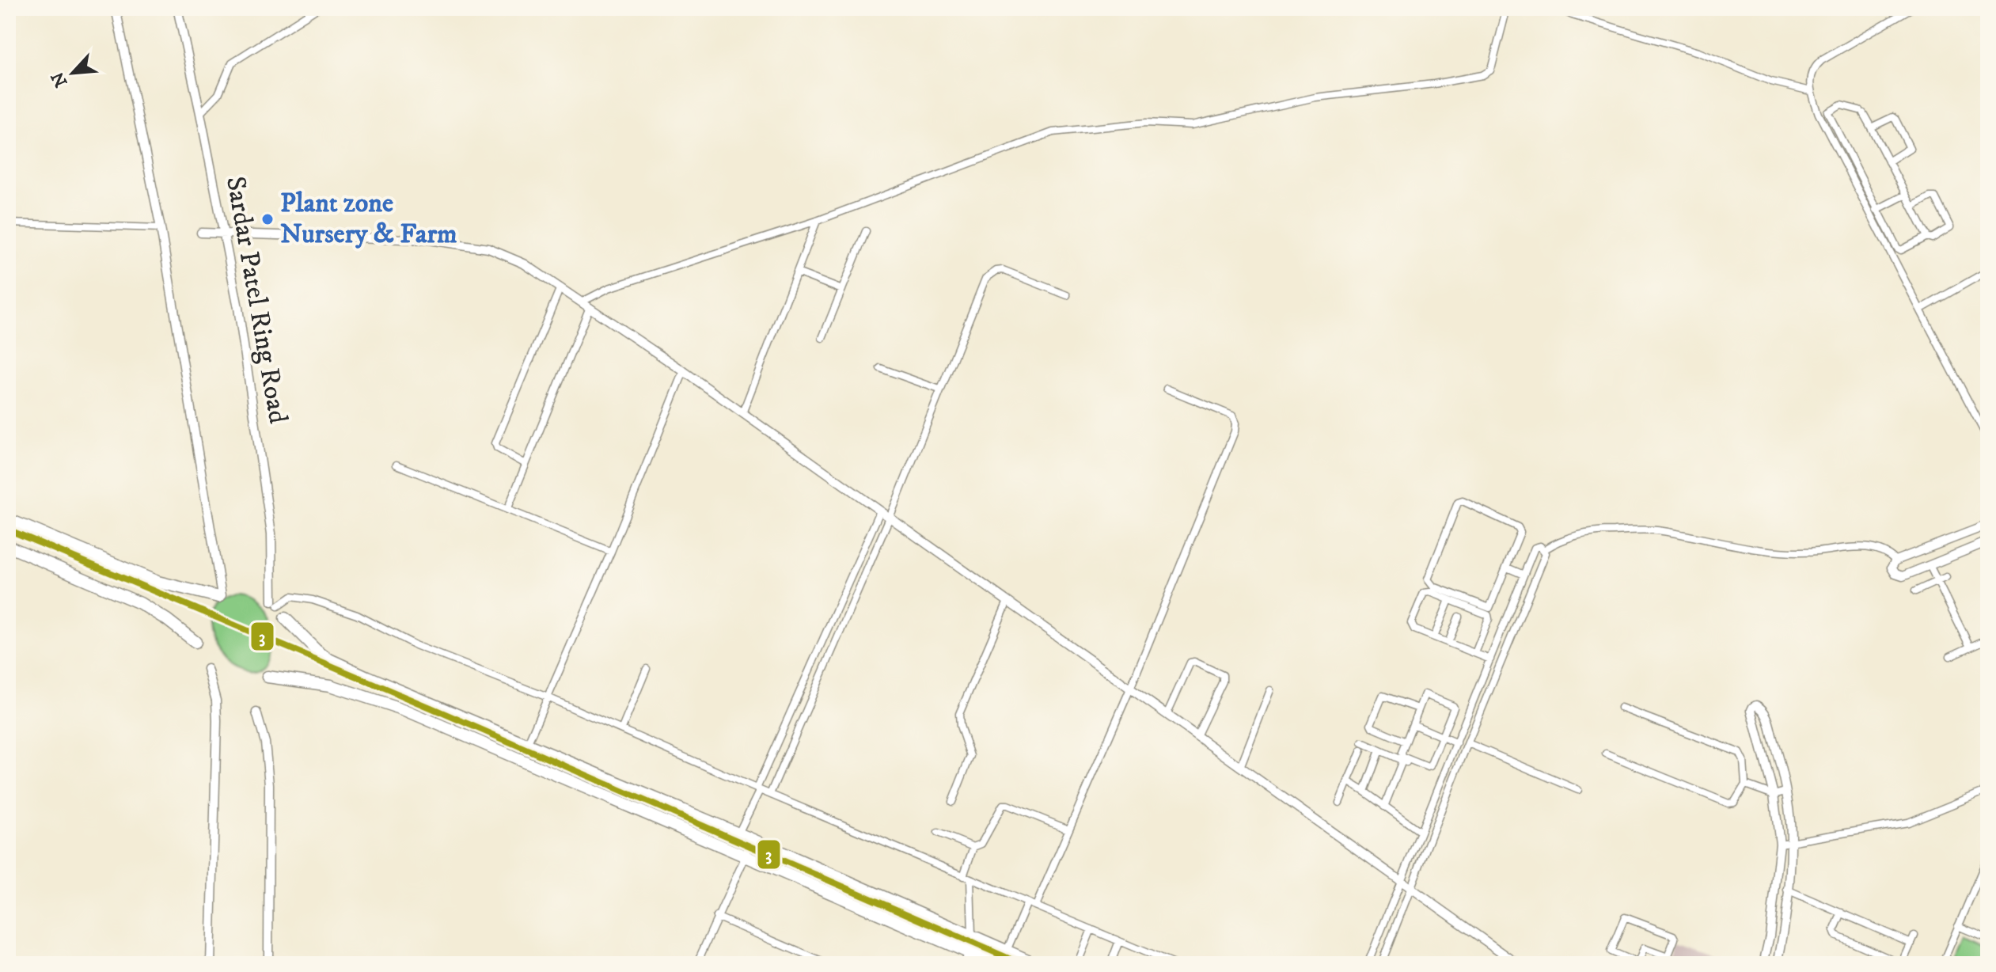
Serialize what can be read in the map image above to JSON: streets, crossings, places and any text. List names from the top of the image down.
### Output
{
  "streets": {
    "street": ["Sardar Patel Ring Road"]
  },
  "places": ["Plant zone Nursery & Farm"],
  "lines": ["transit line 3"],
  "north": "bottom left"
}
